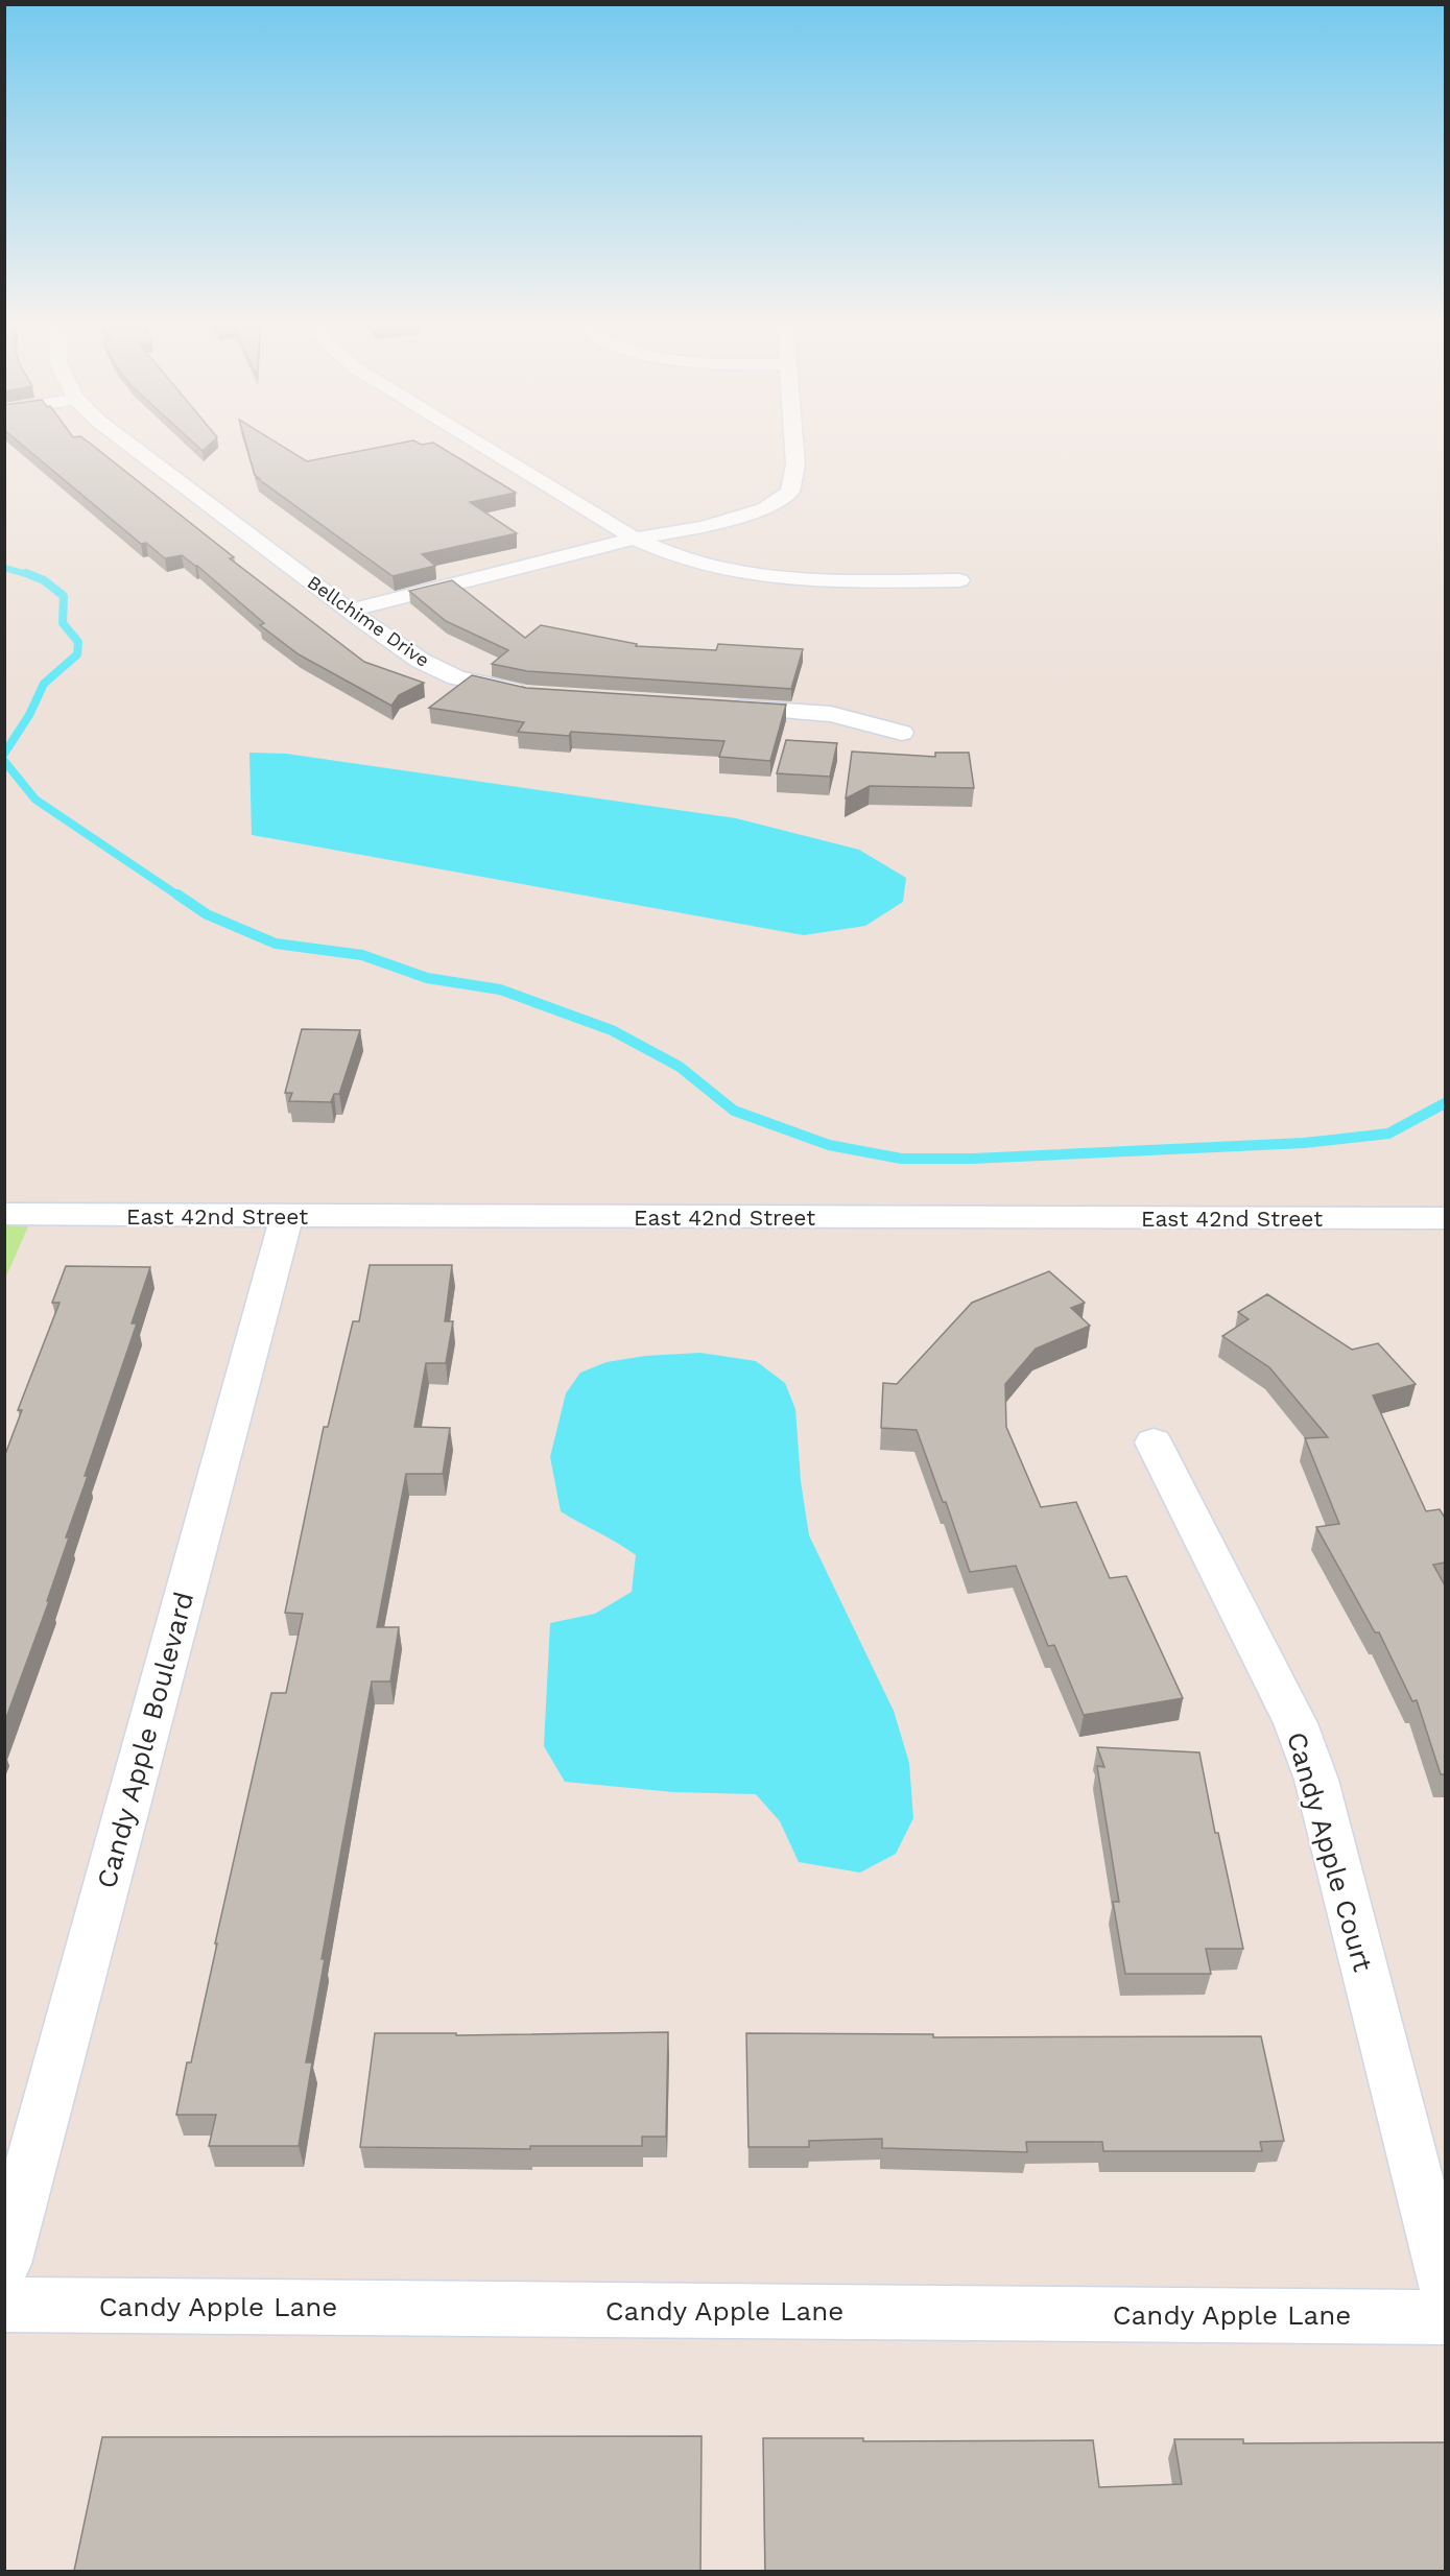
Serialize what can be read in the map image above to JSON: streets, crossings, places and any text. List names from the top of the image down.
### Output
{
  "streets": {
    "street": [
      "Bellchime Drive",
      "East 42nd Street",
      "Candy Apple Boulevard",
      "Candy Apple Court",
      "Candy Apple Lane"
    ]
  },
  "crossings": [
    ["East 42nd Street", "Candy Apple Boulevard"]
  ]
}
